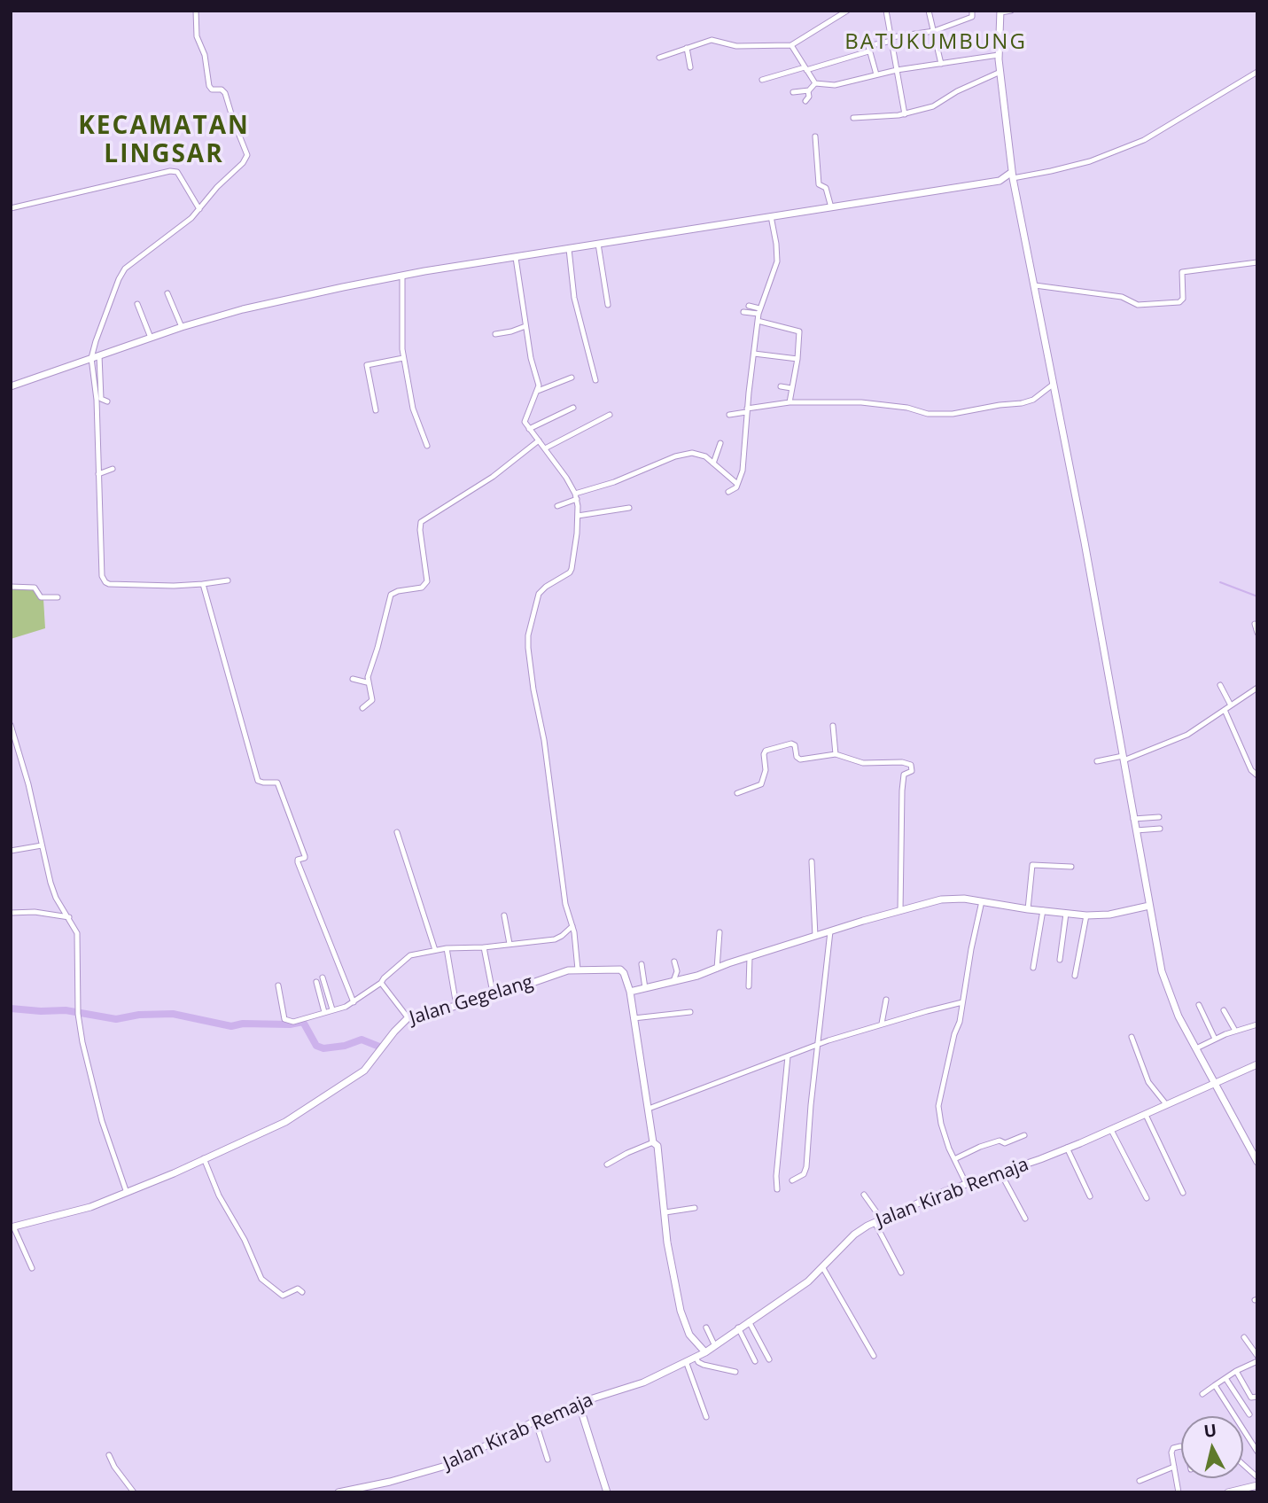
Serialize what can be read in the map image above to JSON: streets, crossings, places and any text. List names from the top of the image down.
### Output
{
  "streets": {
    "street": ["Jalan Gegelang", "Jalan Kirab Remaja"]
  },
  "districts": ["BATUKUMBUNG", "KECAMATAN LINGSAR"],
  "north": "top"
}
